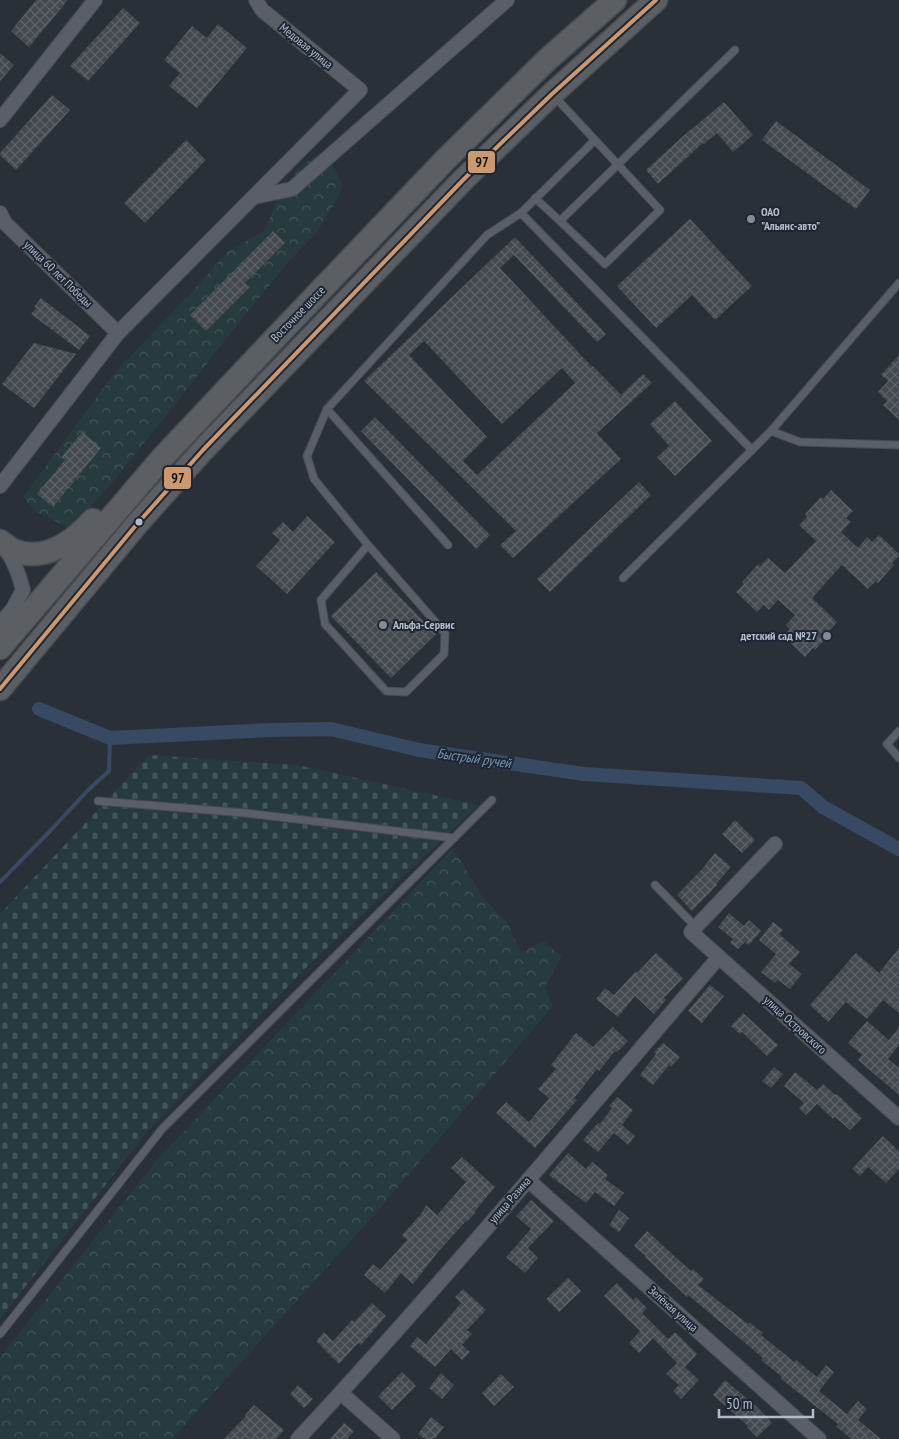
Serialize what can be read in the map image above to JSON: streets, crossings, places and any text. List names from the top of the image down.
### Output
{
  "streets": {
    "highway": ["Восточное шоссе"],
    "street": [
      "Медовая улица",
      "улица 60 лет Победы",
      "улица Островского",
      "улица Разина",
      "Зелёная улица"
    ]
  },
  "crossings": [
    ["улица Островского", "улица Разина"],
    ["улица Разина", "Зелёная улица"]
  ],
  "water": ["Быстрый ручей"],
  "places": ["ОАО \"Альянс-авто\"", "Альфа-Сервис", "детский сад №27"],
  "lines": ["transit line 97"],
  "scale_bar": "50 m"
}
